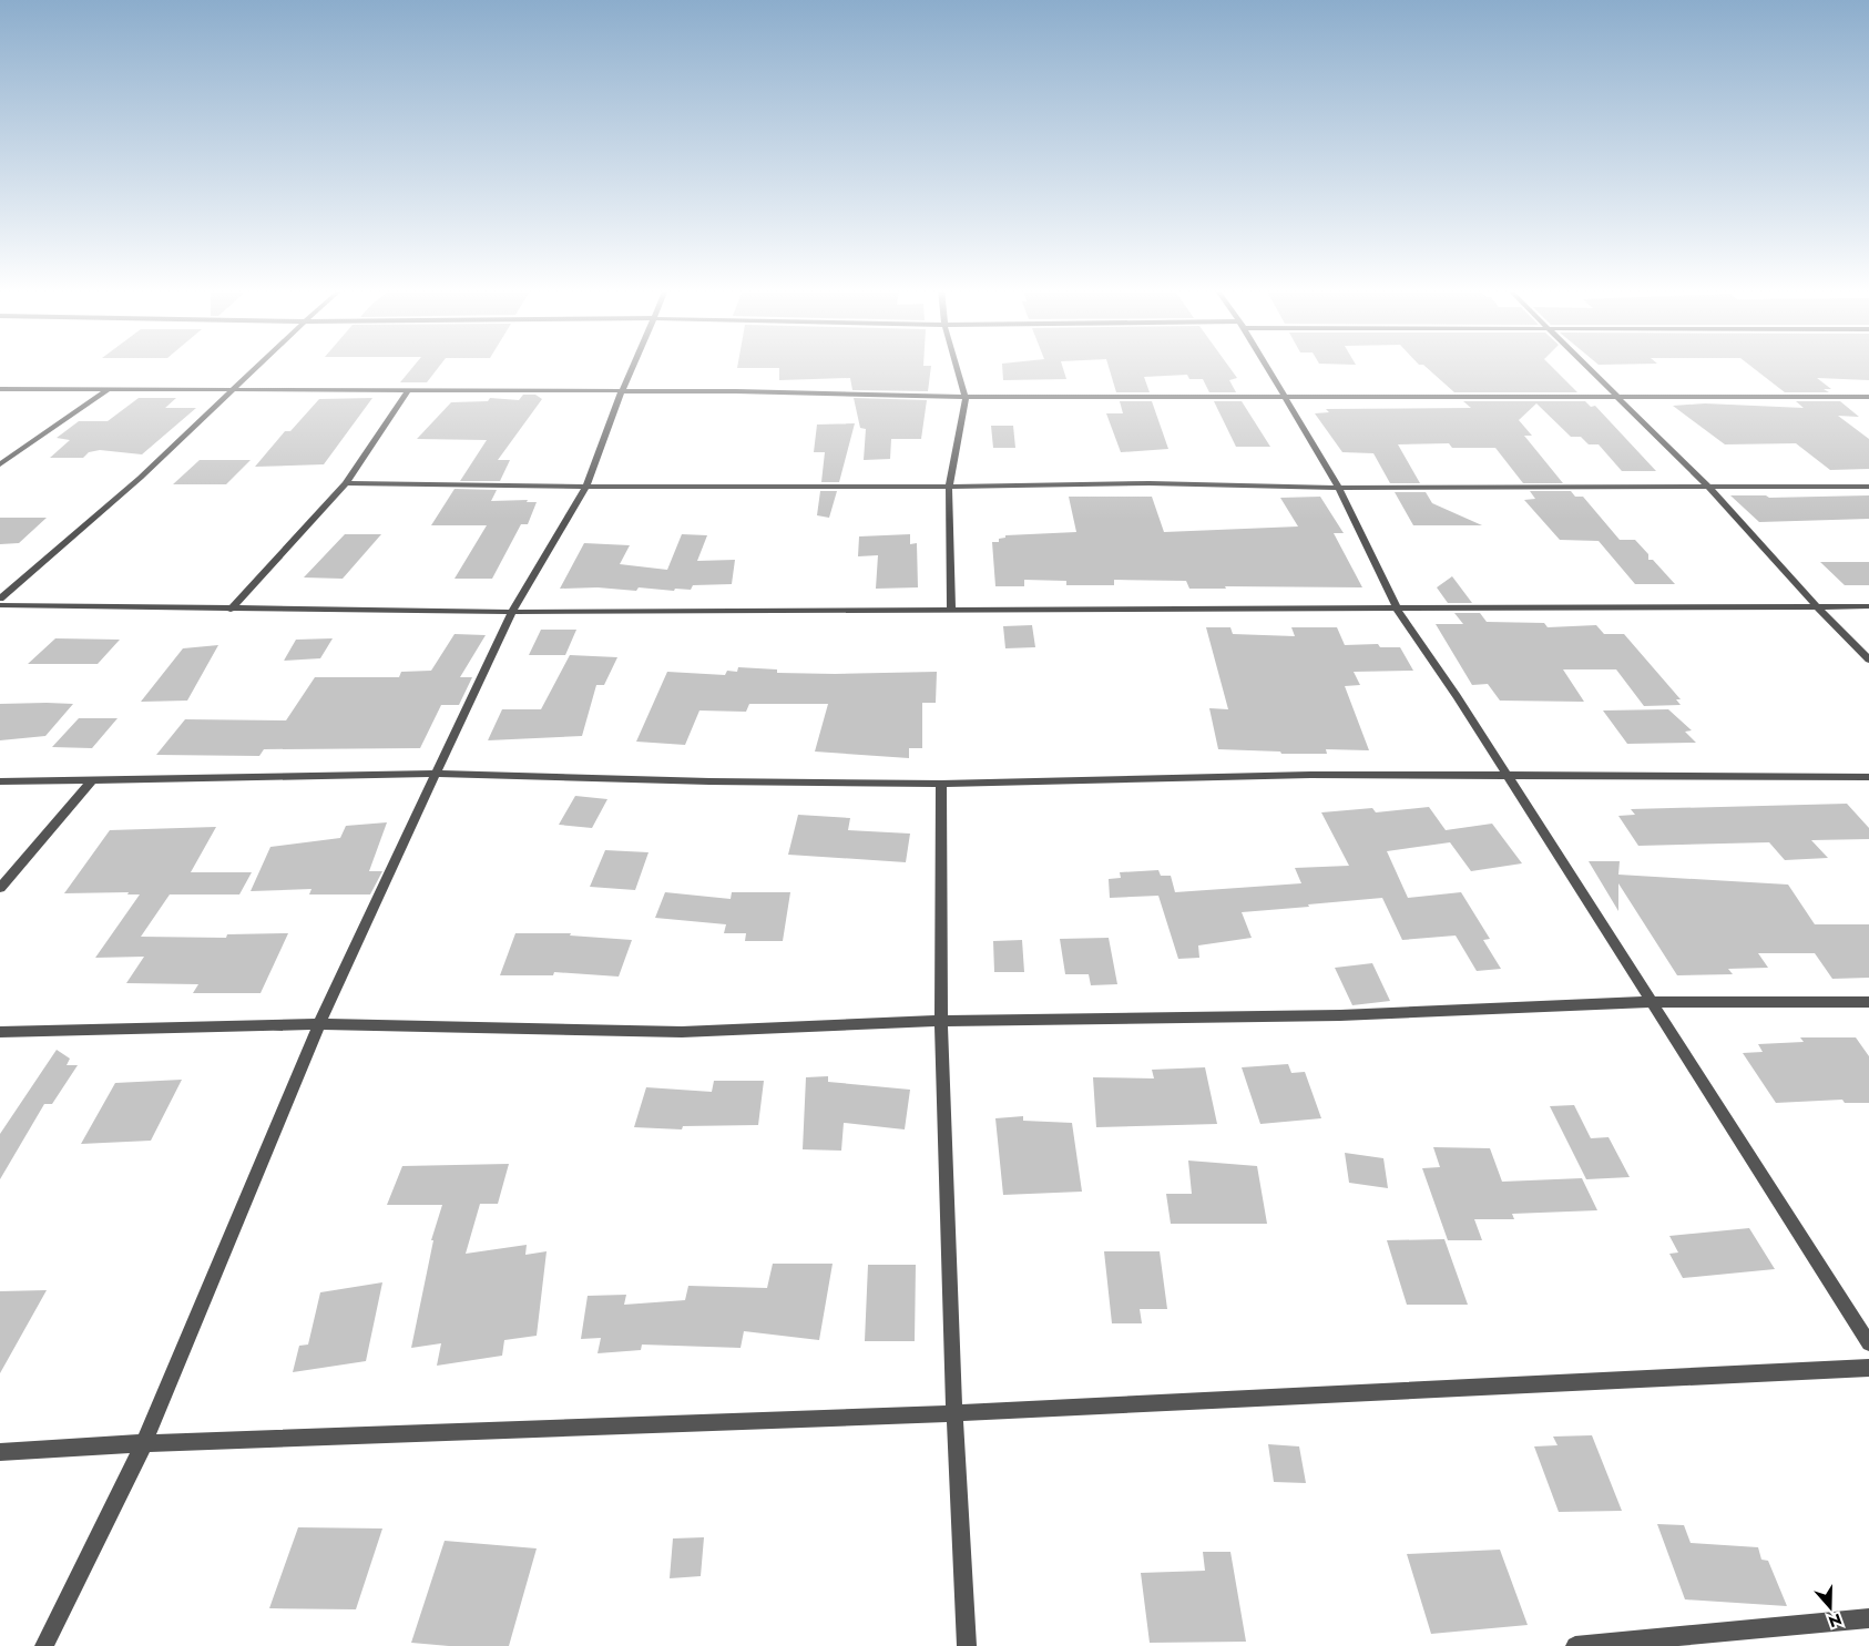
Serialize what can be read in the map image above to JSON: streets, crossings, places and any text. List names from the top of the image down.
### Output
{
  "north": "bottom"
}
